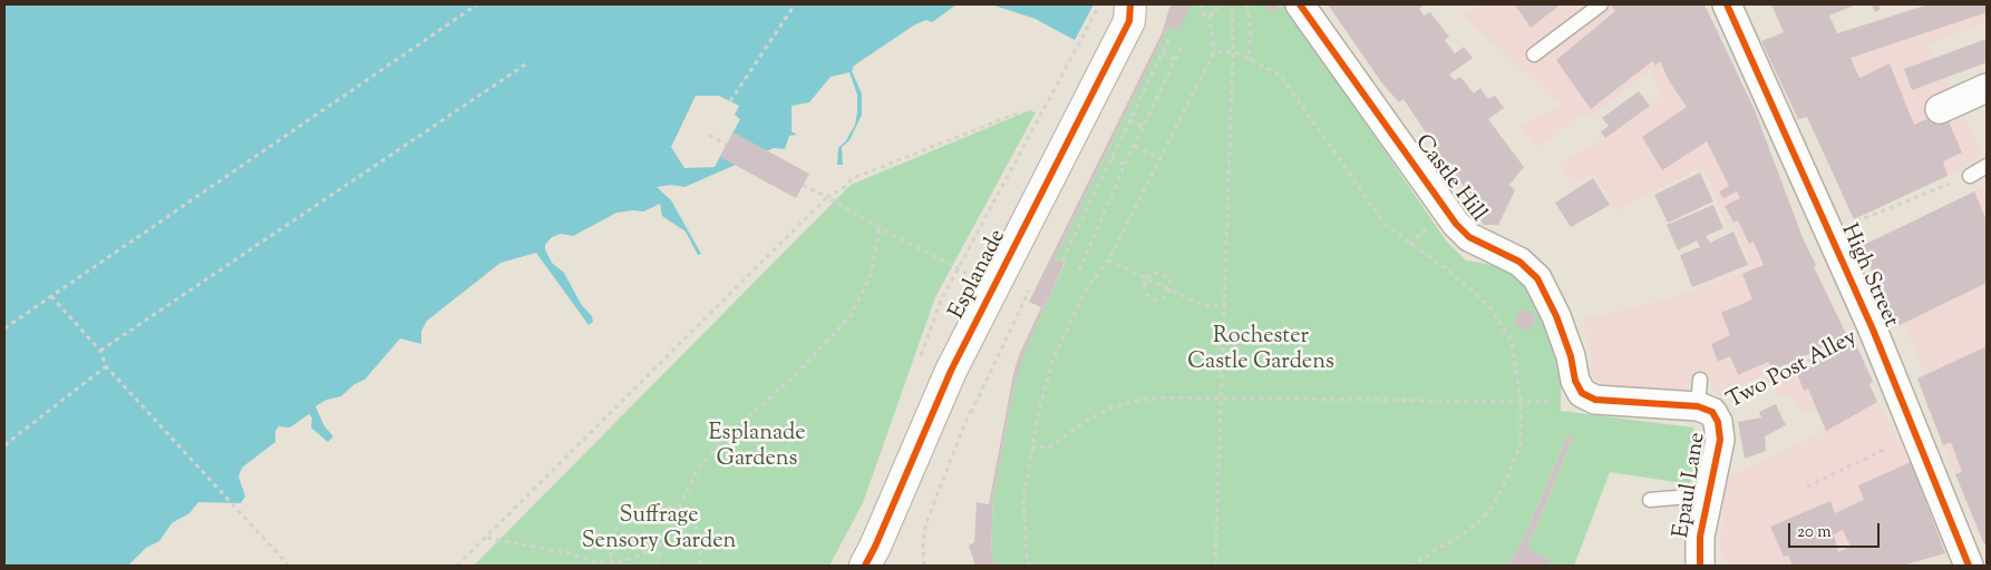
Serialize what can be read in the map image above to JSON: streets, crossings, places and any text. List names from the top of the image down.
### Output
{
  "streets": {
    "street": [
      "Castle Hill",
      "Esplanade",
      "High Street",
      "Epaul Lane"
    ],
    "path": ["Two Post Alley"]
  },
  "crossings": [
    ["Castle Hill", "Epaul Lane"],
    ["High Street", "Two Post Alley"],
    ["Two Post Alley", "Epaul Lane"]
  ],
  "parks": ["Rochester Castle Gardens", "Esplanade Gardens", "Suffrage Sensory Garden"],
  "scale_bar": "20 m"
}
